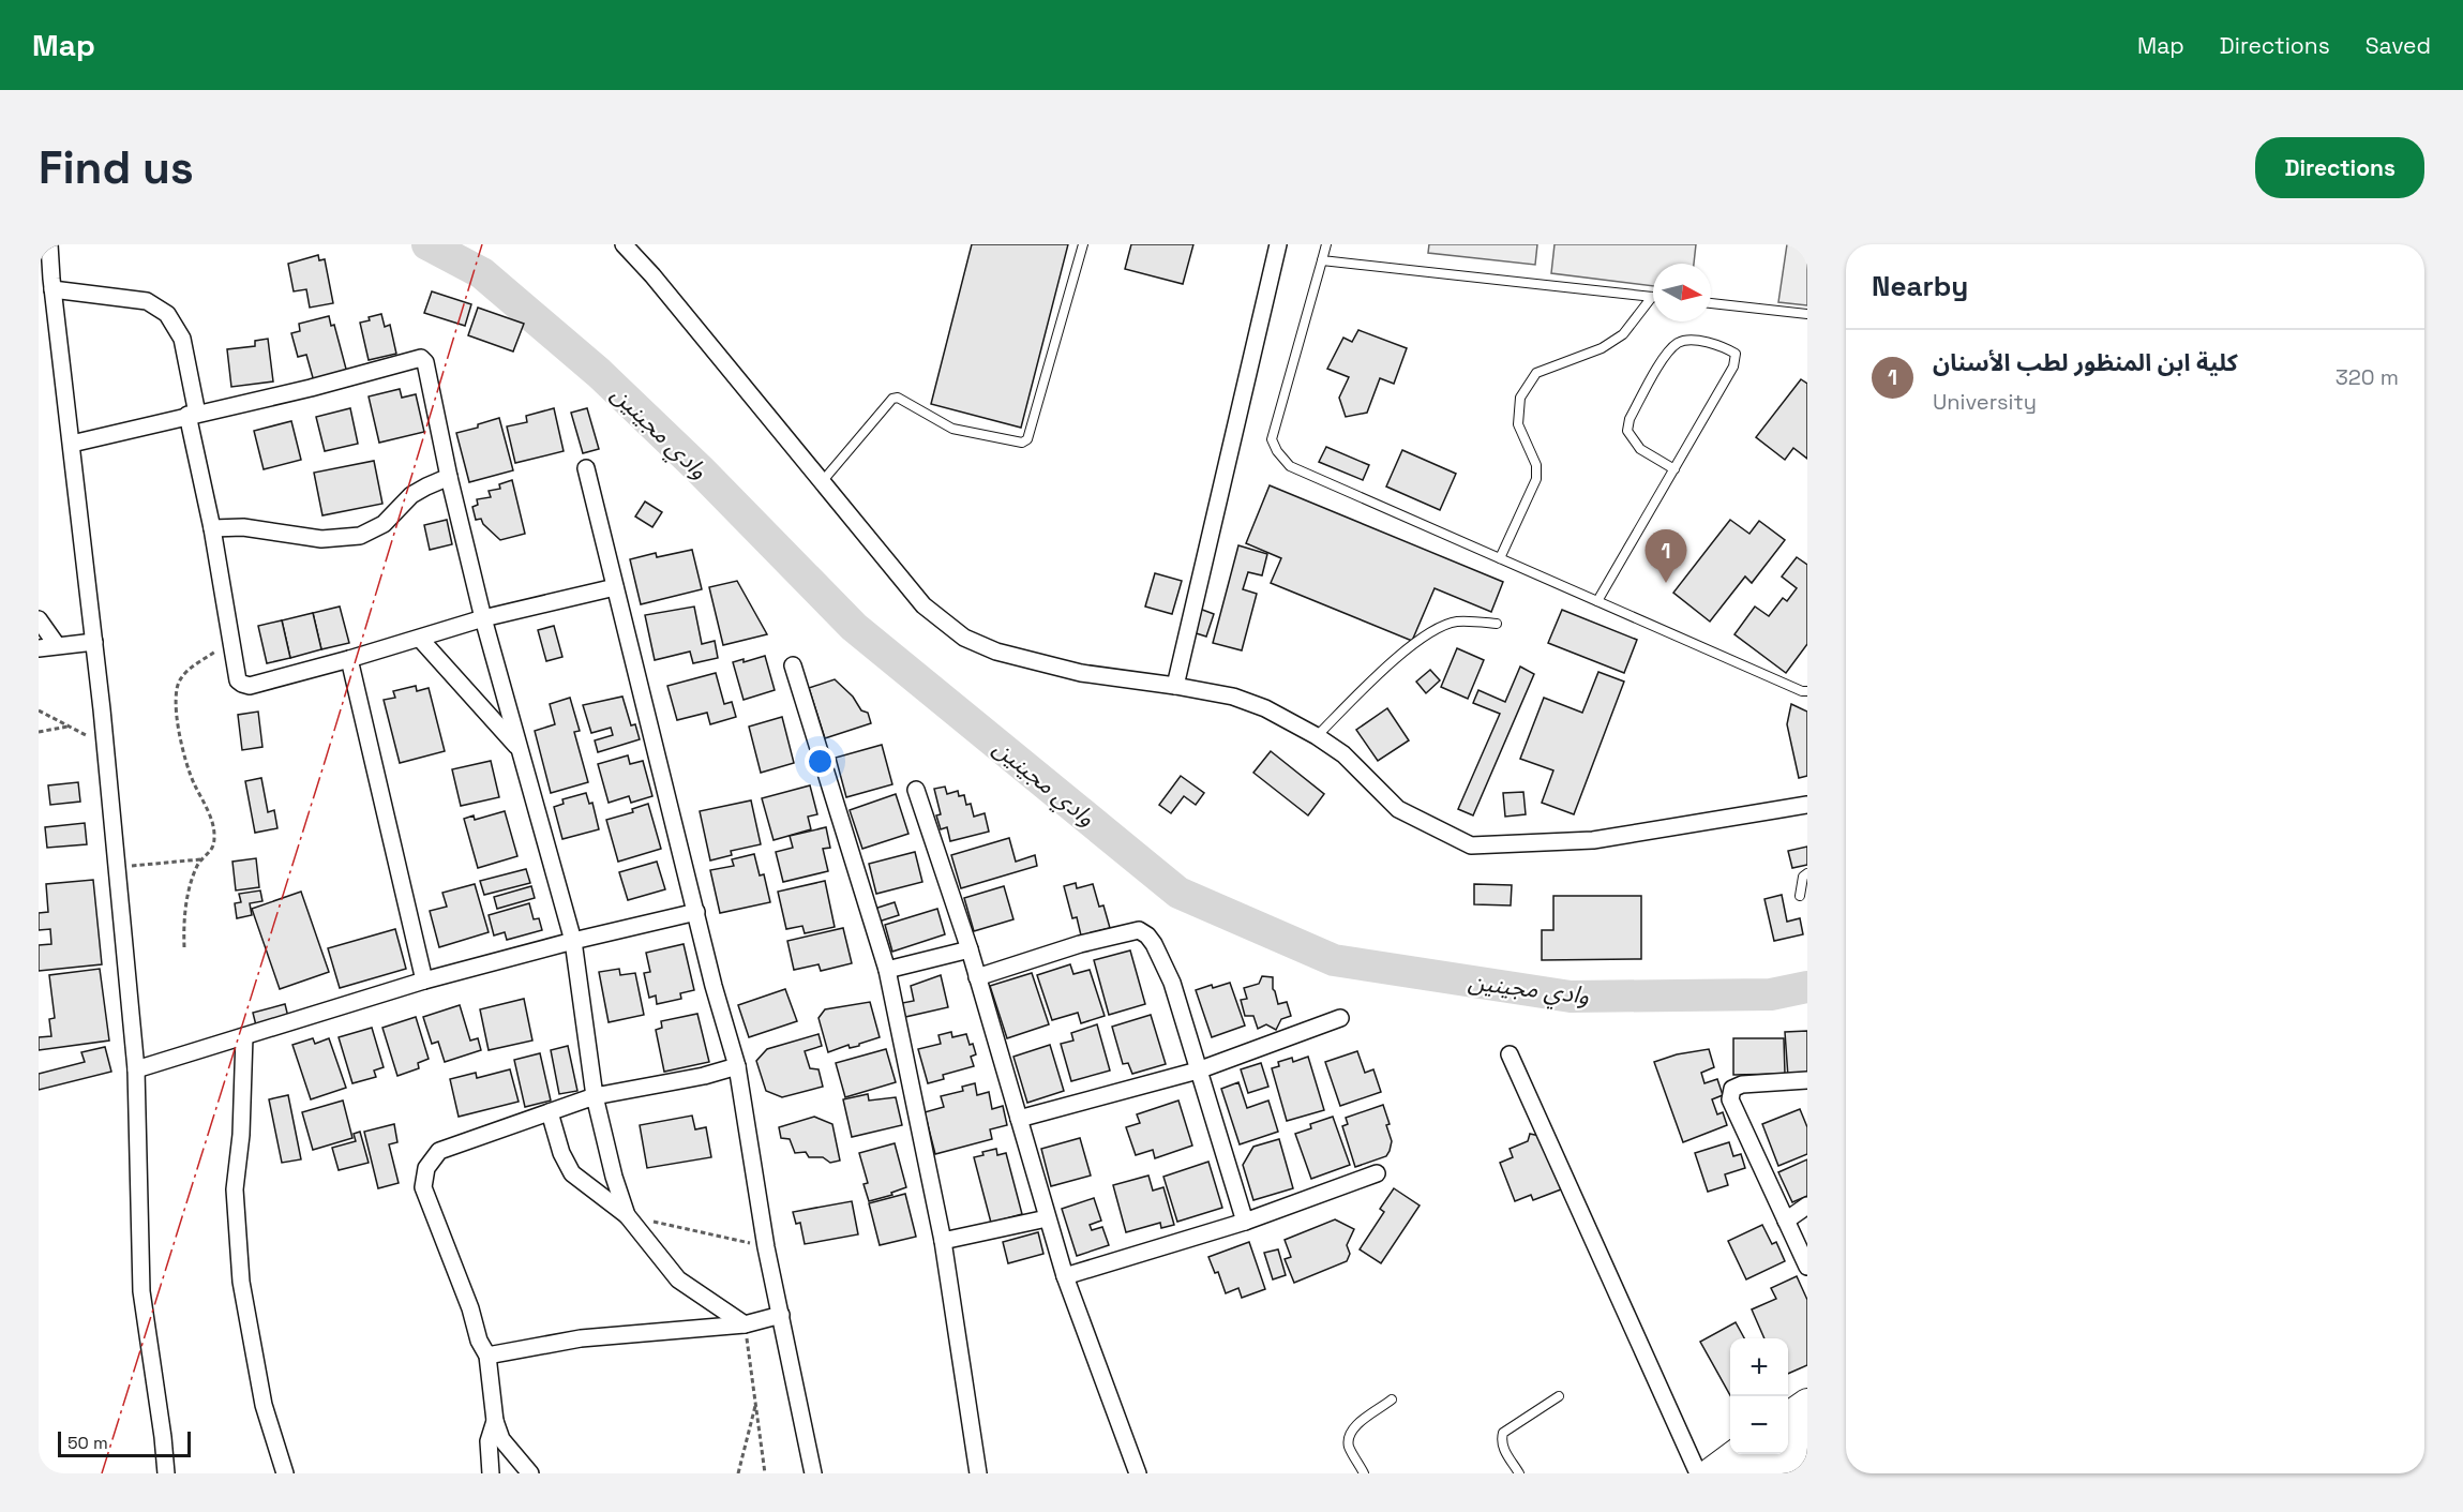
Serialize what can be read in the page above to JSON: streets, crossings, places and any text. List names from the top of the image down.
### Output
{
  "water": ["وادي مجينين"],
  "scale_bar": "50 m",
  "north": "right",
  "page": {
    "header": "Map",
    "nav": ["Map", "Directions", "Saved"],
    "buttons": "Directions",
    "title": "Find us",
    "heading": "Nearby",
    "list": [
      {
        "mark": "1",
        "name": "كلية ابن المنظور لطب الأسنان",
        "note": "University",
        "value": "320 m"
      }
    ],
    "pins": "1",
    "map_buttons": ["+", "−"],
    "scale": "50 m"
  }
}
